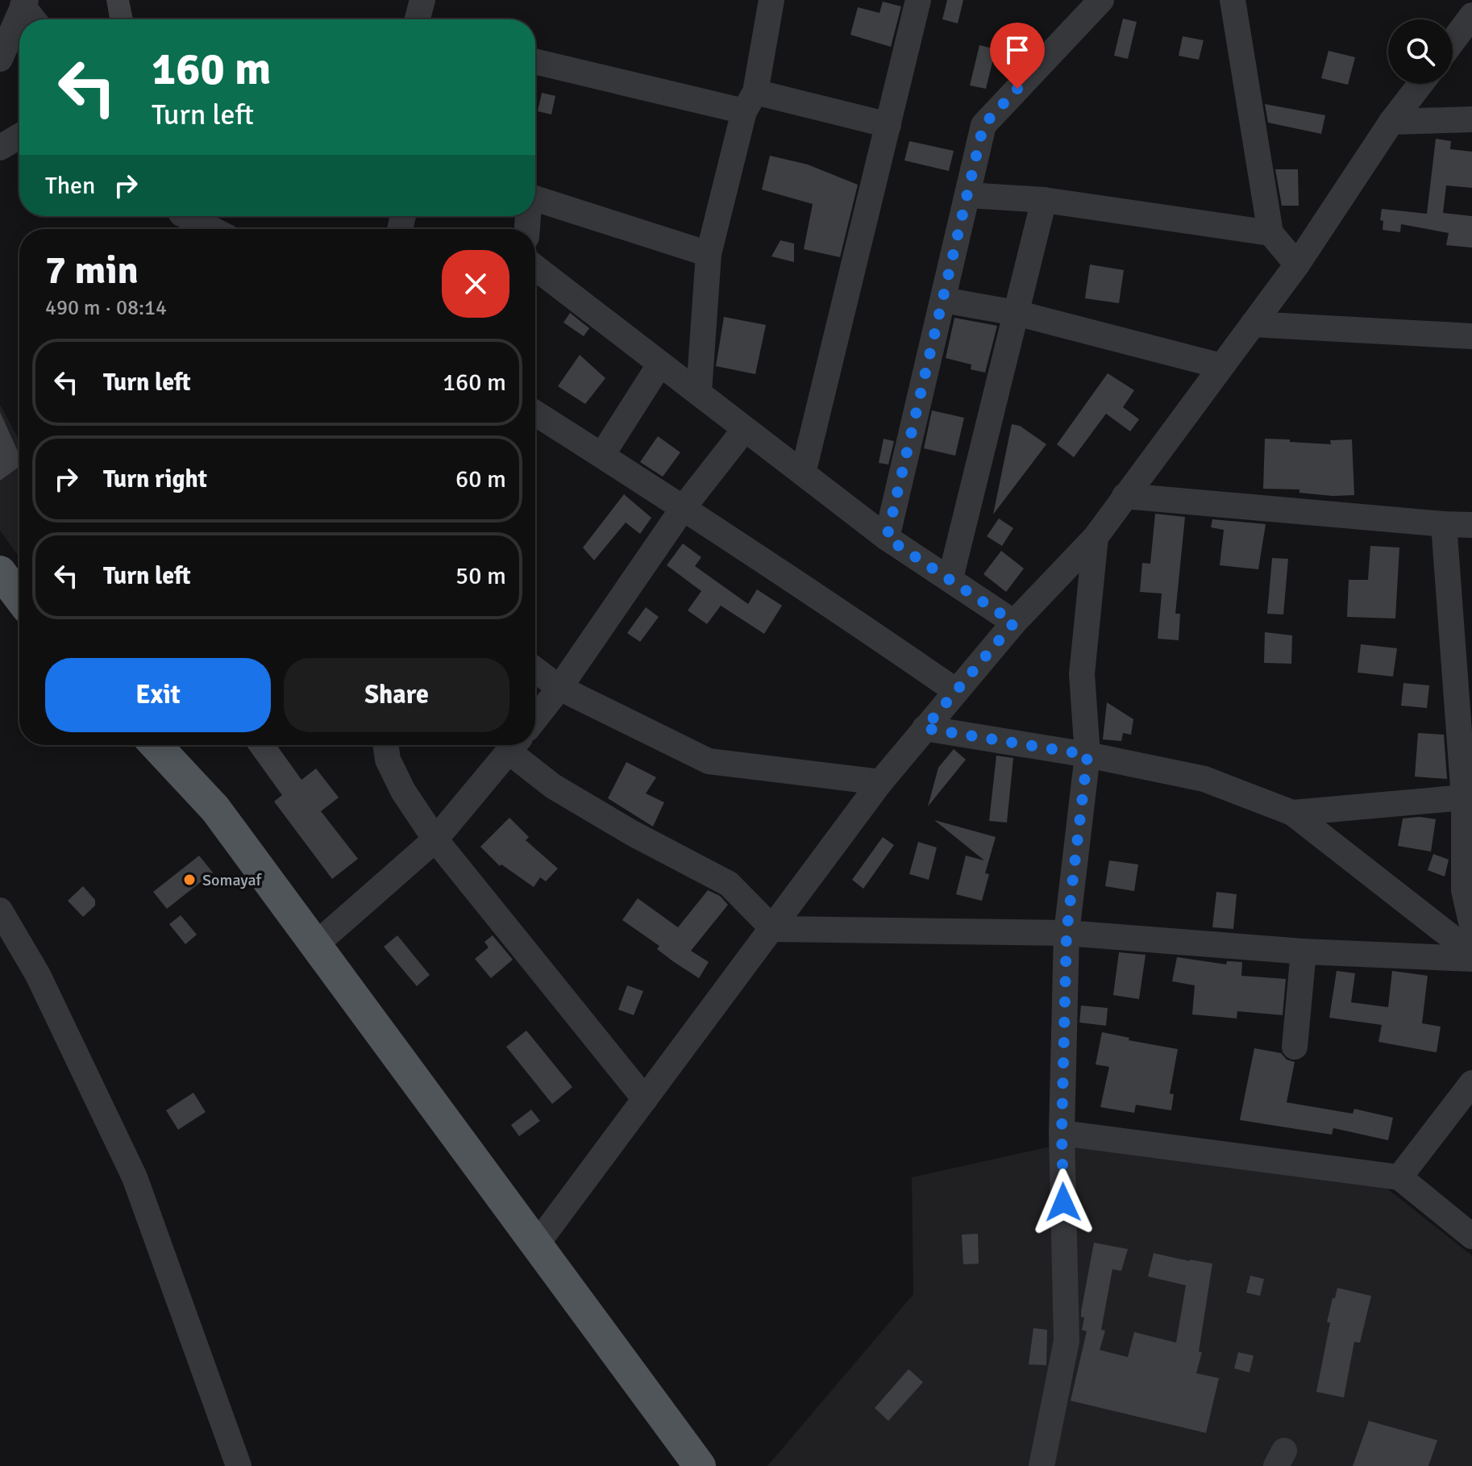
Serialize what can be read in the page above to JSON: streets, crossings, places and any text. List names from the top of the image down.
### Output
{
  "places": ["Somayaf"],
  "page": {
    "turn": ["160 m", "Turn left"],
    "then": "Then",
    "heading": ["7 min", "490 m · 08:14"],
    "list": [
      {
        "name": "Turn left",
        "value": "160 m"
      },
      {
        "name": "Turn right",
        "value": "60 m"
      },
      {
        "name": "Turn left",
        "value": "50 m"
      }
    ],
    "buttons": ["Exit", "Share"]
  }
}
